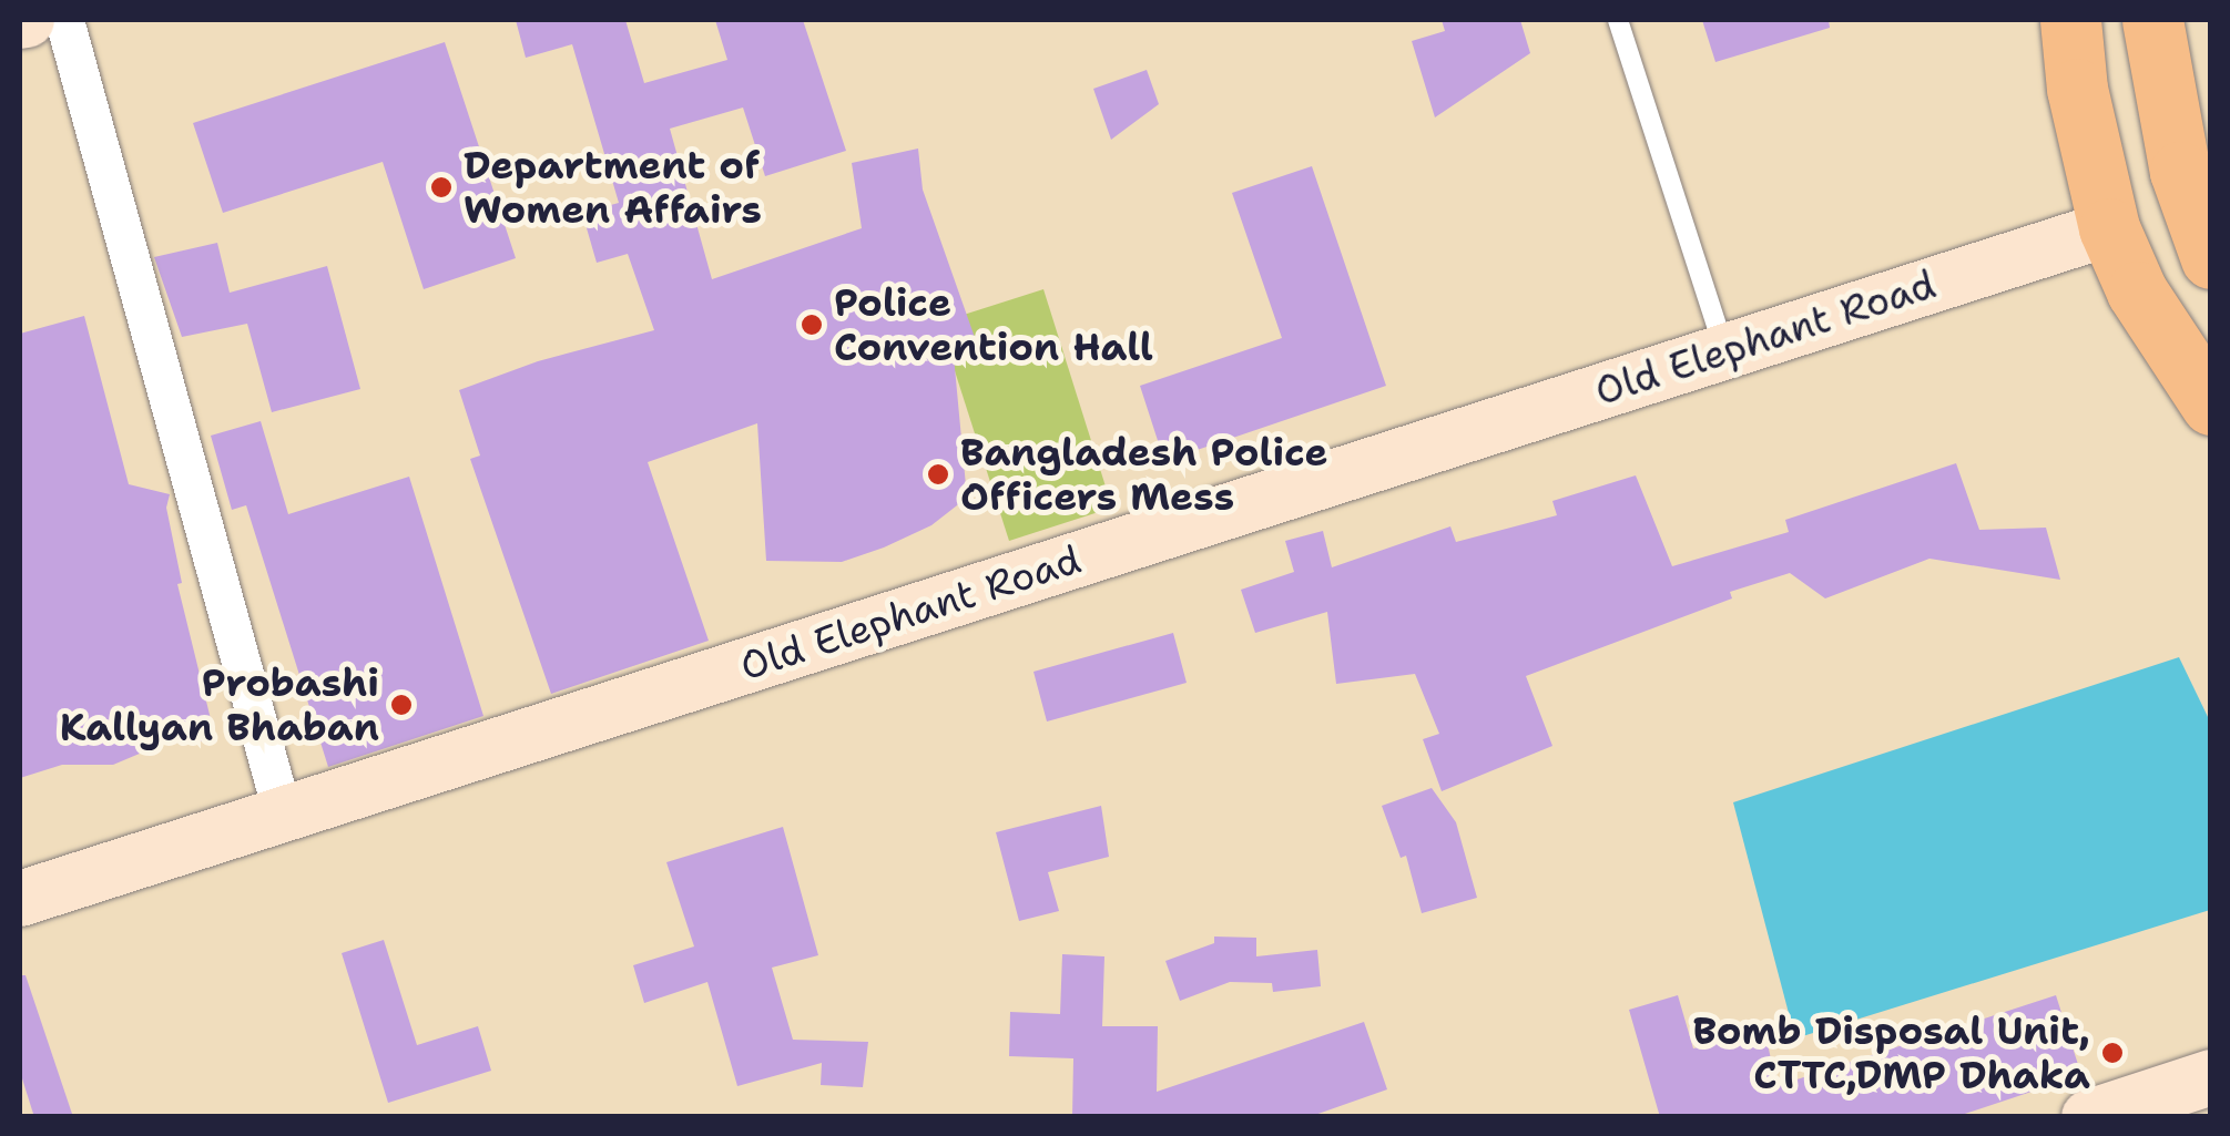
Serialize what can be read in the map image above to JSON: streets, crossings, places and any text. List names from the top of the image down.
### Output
{
  "streets": {
    "street": ["Old Elephant Road"]
  },
  "places": [
    "Department of Women Affairs",
    "Police Convention Hall",
    "Bangladesh Police Officers Mess",
    "Probashi Kallyan Bhaban",
    "Bomb Disposal Unit, CTTC,DMP Dhaka"
  ]
}
